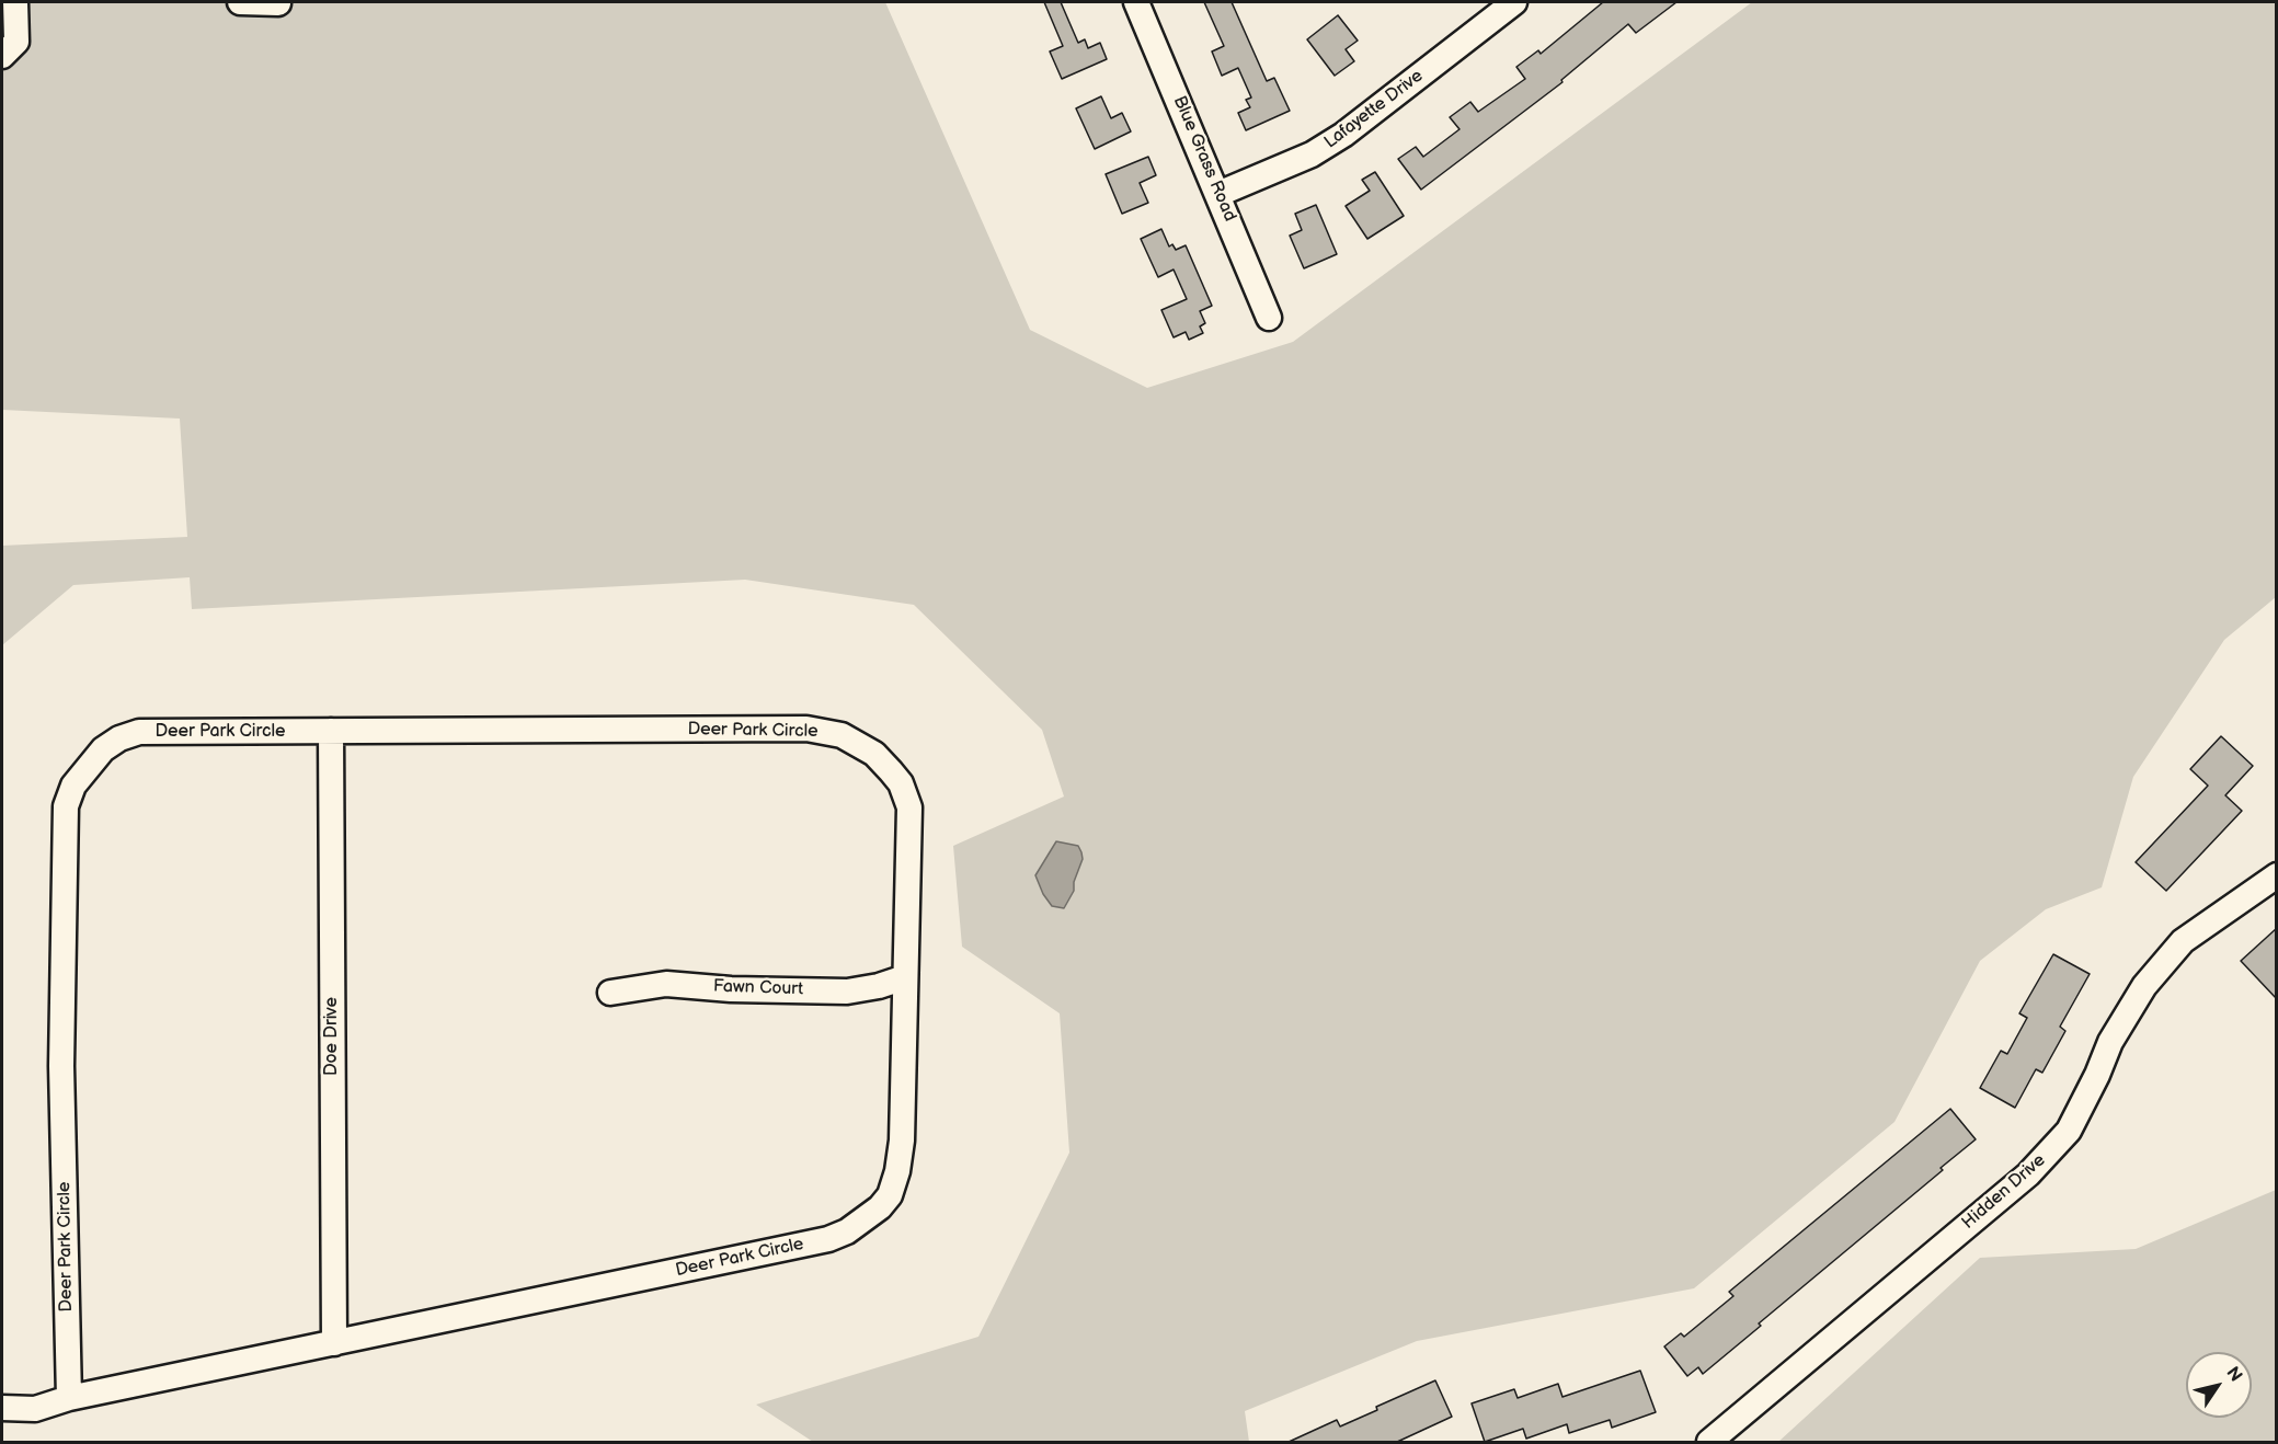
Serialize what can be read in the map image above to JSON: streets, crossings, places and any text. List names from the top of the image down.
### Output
{
  "streets": {
    "street": [
      "Lafayette Drive",
      "Blue Grass Road",
      "Deer Park Circle",
      "Fawn Court",
      "Doe Drive",
      "Hidden Drive"
    ]
  },
  "crossings": [
    ["Lafayette Drive", "Blue Grass Road"],
    ["Deer Park Circle", "Fawn Court"],
    ["Deer Park Circle", "Doe Drive"]
  ],
  "north": "top right"
}
